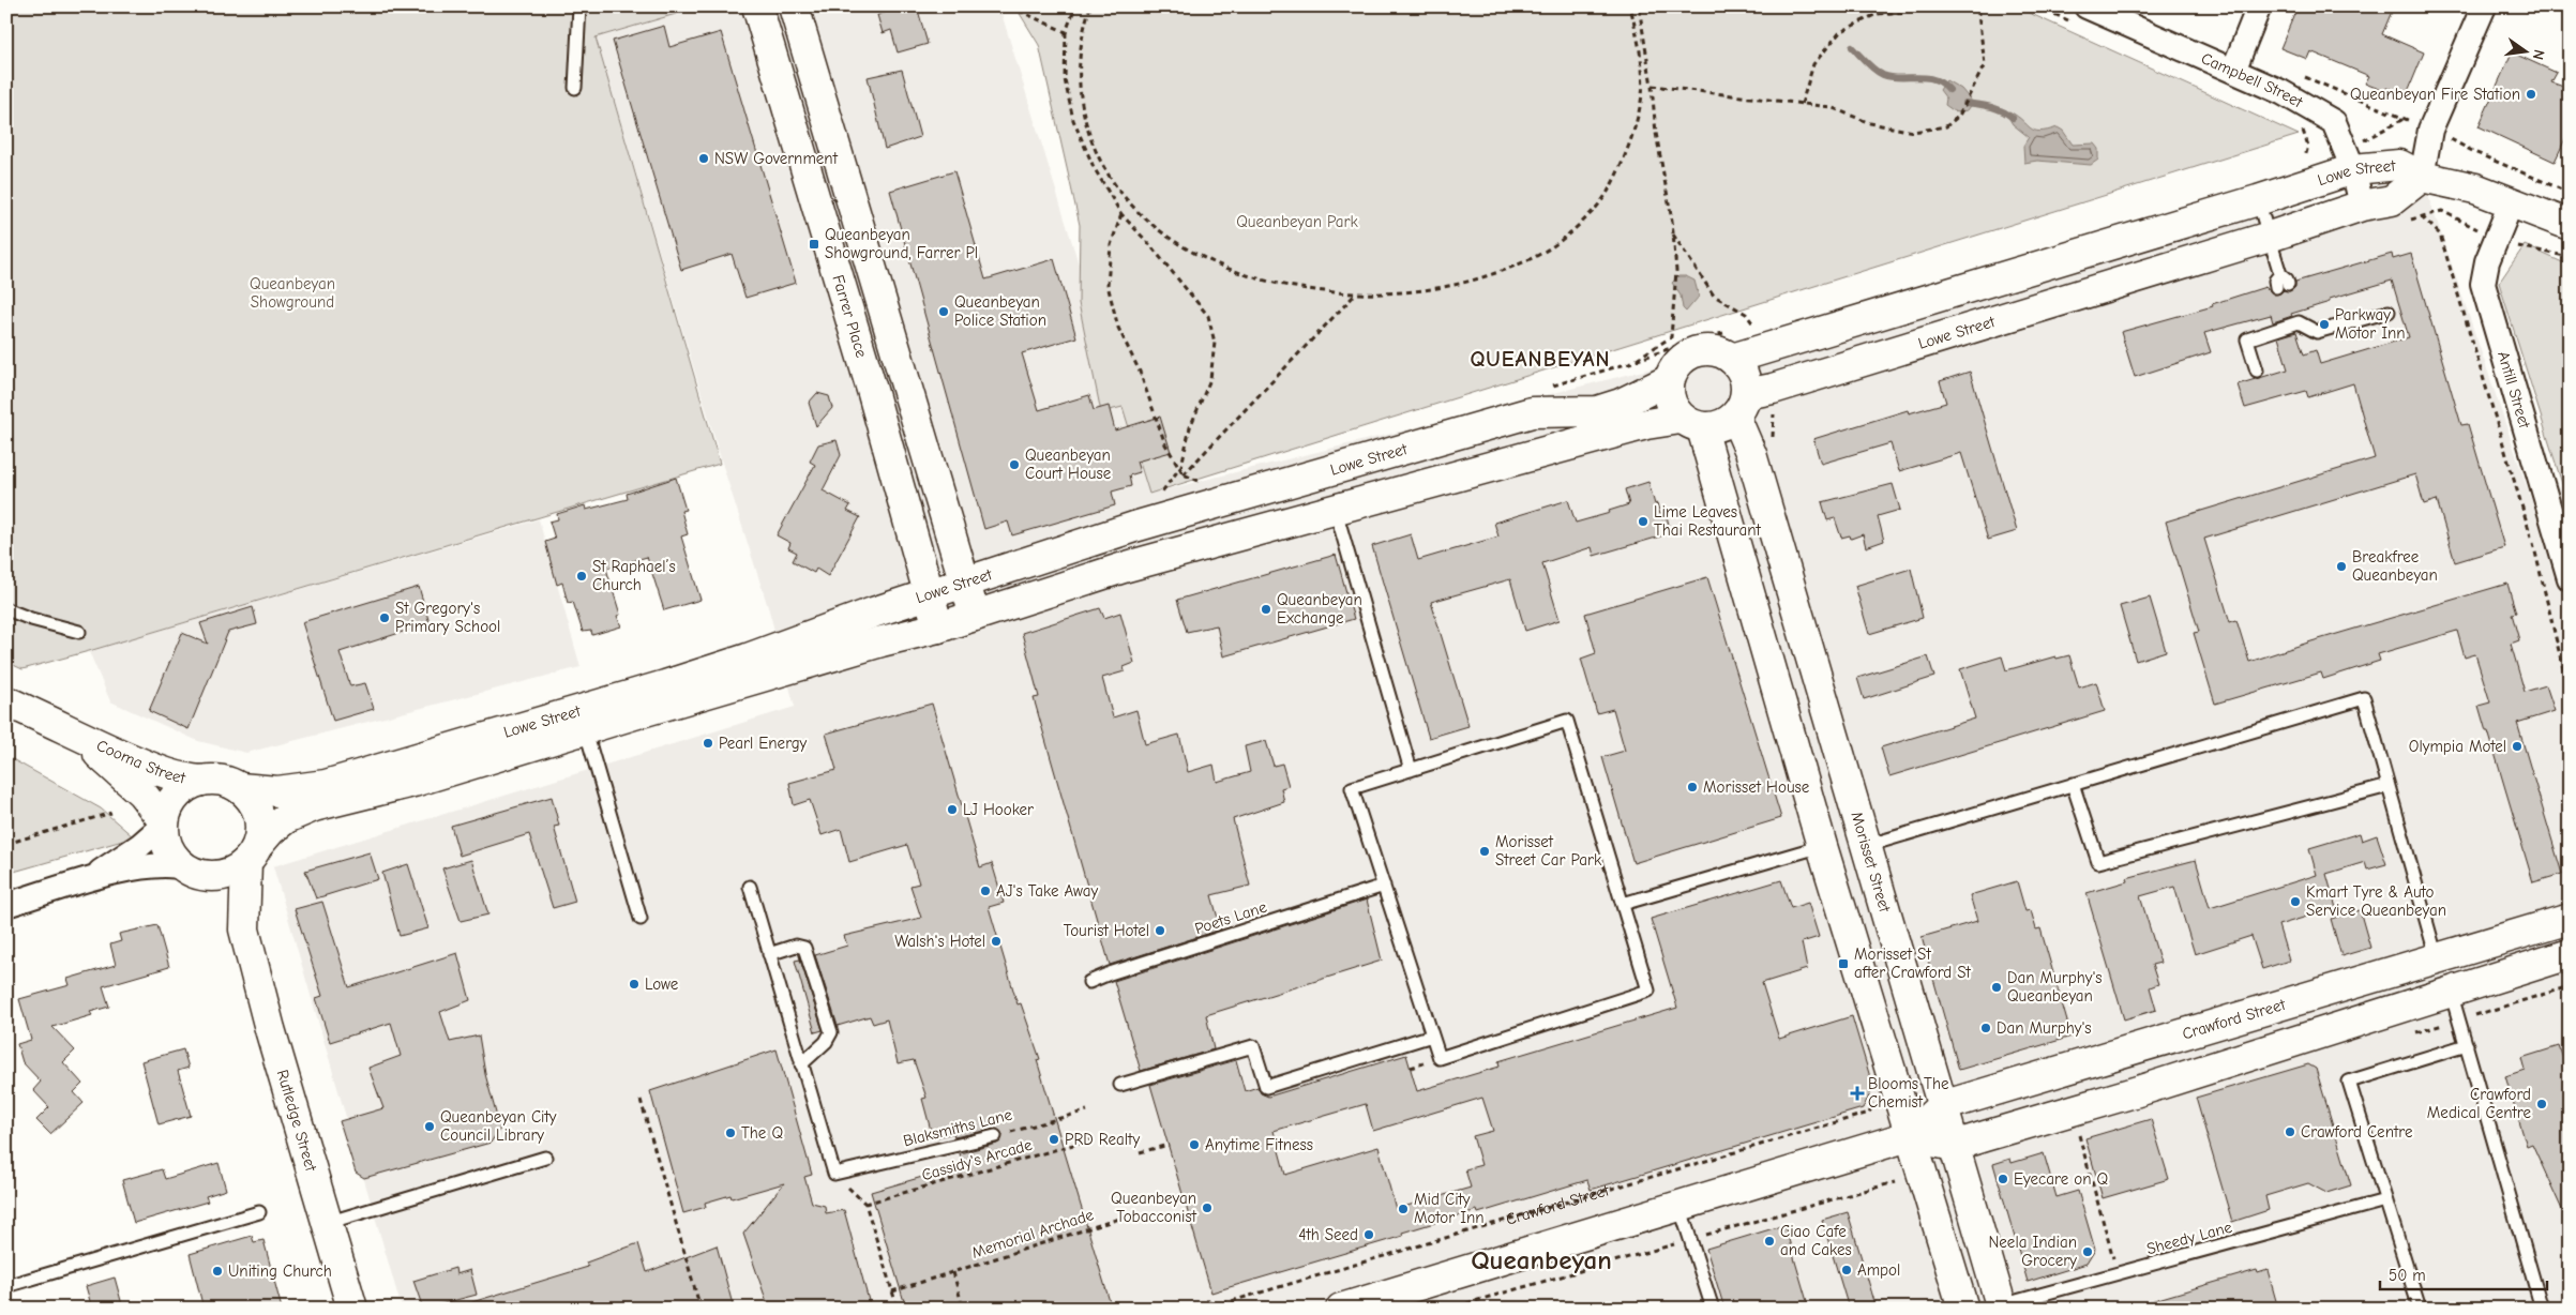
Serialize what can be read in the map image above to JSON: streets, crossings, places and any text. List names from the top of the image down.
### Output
{
  "streets": {
    "main road": [
      "Lowe Street",
      "Farrer Place",
      "Cooma Street",
      "Morisset Street",
      "Crawford Street",
      "Rutledge Street"
    ],
    "street": ["Campbell Street", "Antill Street"],
    "lane": ["Poets Lane", "Blaksmiths Lane", "Sheedy Lane"],
    "path": ["Cassidy's Arcade", "Memorial Archade"]
  },
  "crossings": [
    ["Campbell Street", "Lowe Street"],
    ["Lowe Street", "Farrer Place"],
    ["Lowe Street", "Cooma Street"],
    ["Lowe Street", "Morisset Street"],
    ["Lowe Street", "Rutledge Street"],
    ["Cooma Street", "Rutledge Street"],
    ["Morisset Street", "Crawford Street"],
    ["Morisset Street", "Sheedy Lane"]
  ],
  "districts": ["QUEANBEYAN", "Queanbeyan"],
  "parks": ["Queanbeyan Park", "Queanbeyan Showground"],
  "places": {
    "other": [
      "Queanbeyan Fire Station",
      "NSW Government",
      "Queanbeyan Police Station",
      "Parkway Motor Inn",
      "Queanbeyan Court House",
      "Lime Leaves Thai Restaurant",
      "Breakfree Queanbeyan",
      "St Raphael’s Church",
      "Queanbeyan Exchange",
      "St Gregory's Primary School",
      "Pearl Energy",
      "Olympia Motel",
      "Morisset House",
      "LJ Hooker",
      "Morisset Street Car Park",
      "AJ's Take Away",
      "Kmart Tyre & Auto Service Queanbeyan",
      "Tourist Hotel",
      "Walsh's Hotel",
      "Lowe",
      "Dan Murphy's Queanbeyan",
      "Dan Murphy's",
      "Crawford Medical Centre",
      "Queanbeyan City Council Library",
      "Crawford Centre",
      "The Q",
      "PRD Realty",
      "Anytime Fitness",
      "Eyecare on Q",
      "Queanbeyan Tobacconist",
      "Mid City Motor Inn",
      "4th Seed",
      "Ciao Cafe and Cakes",
      "Neela Indian Grocery",
      "Ampol",
      "Uniting Church"
    ],
    "transit": ["Queanbeyan Showground, Farrer Pl", "Morisset St after Crawford St"],
    "health": ["Blooms The Chemist"]
  },
  "scale_bar": "50 m",
  "north": "right"
}
